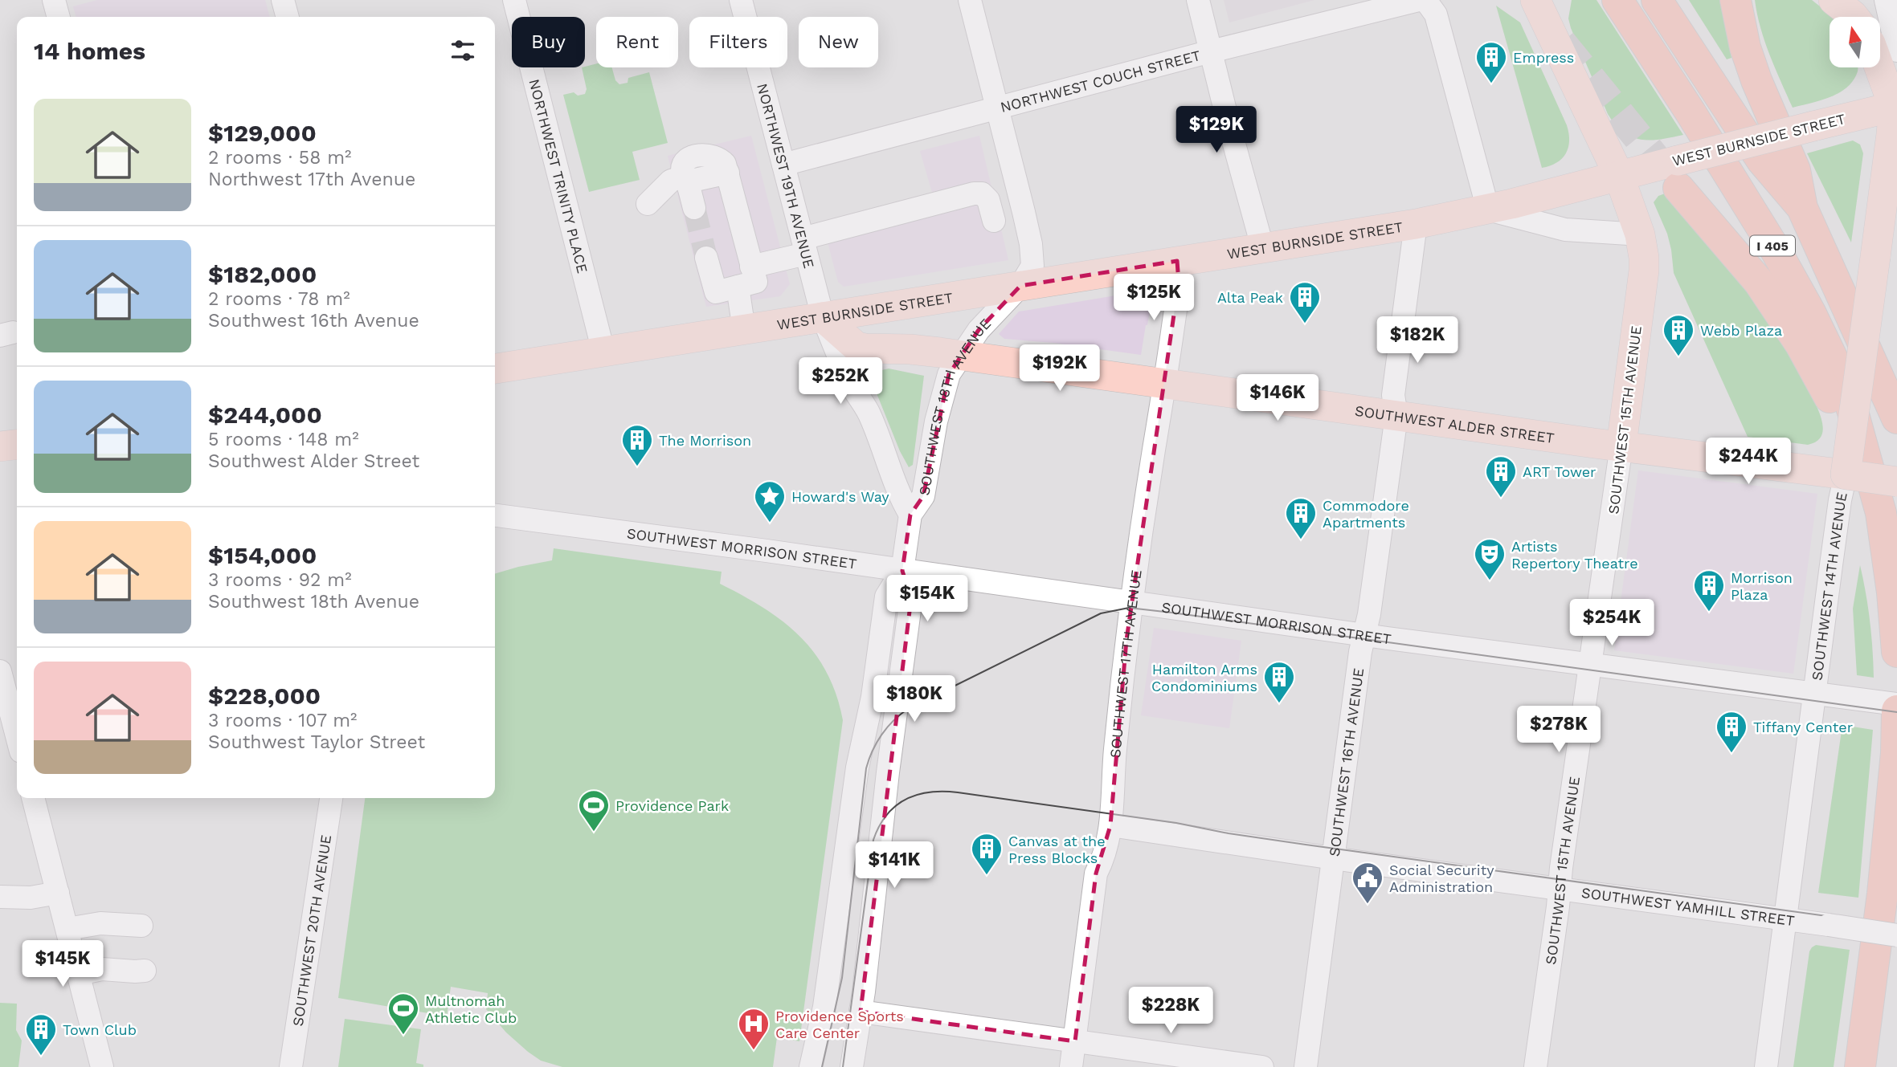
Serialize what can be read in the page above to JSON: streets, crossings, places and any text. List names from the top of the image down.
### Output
{
  "streets": {
    "highway": ["I 405"],
    "main road": [
      "WEST BURNSIDE STREET",
      "SOUTHWEST 15TH AVENUE",
      "SOUTHWEST ALDER STREET",
      "SOUTHWEST 14TH AVENUE"
    ],
    "street": [
      "NORTHWEST COUCH STREET",
      "NORTHWEST 19TH AVENUE",
      "NORTHWEST TRINITY PLACE",
      "SOUTHWEST 18TH AVENUE",
      "SOUTHWEST MORRISON STREET",
      "SOUTHWEST 17TH AVENUE",
      "SOUTHWEST 16TH AVENUE",
      "SOUTHWEST YAMHILL STREET",
      "SOUTHWEST 20TH AVENUE"
    ]
  },
  "crossings": [
    ["NORTHWEST COUCH STREET", "NORTHWEST 19TH AVENUE"],
    ["NORTHWEST COUCH STREET", "SOUTHWEST 18TH AVENUE"],
    ["WEST BURNSIDE STREET", "NORTHWEST 19TH AVENUE"],
    ["WEST BURNSIDE STREET", "NORTHWEST TRINITY PLACE"],
    ["WEST BURNSIDE STREET", "SOUTHWEST 18TH AVENUE"],
    ["WEST BURNSIDE STREET", "SOUTHWEST 15TH AVENUE"],
    ["WEST BURNSIDE STREET", "SOUTHWEST ALDER STREET"],
    ["WEST BURNSIDE STREET", "SOUTHWEST 14TH AVENUE"],
    ["WEST BURNSIDE STREET", "SOUTHWEST 17TH AVENUE"],
    ["WEST BURNSIDE STREET", "SOUTHWEST 16TH AVENUE"],
    ["NORTHWEST 19TH AVENUE", "SOUTHWEST 18TH AVENUE"],
    ["NORTHWEST 19TH AVENUE", "SOUTHWEST ALDER STREET"],
    ["SOUTHWEST 18TH AVENUE", "SOUTHWEST ALDER STREET"],
    ["SOUTHWEST 18TH AVENUE", "SOUTHWEST MORRISON STREET"],
    ["SOUTHWEST 15TH AVENUE", "SOUTHWEST ALDER STREET"],
    ["SOUTHWEST 15TH AVENUE", "SOUTHWEST MORRISON STREET"],
    ["SOUTHWEST 15TH AVENUE", "SOUTHWEST YAMHILL STREET"],
    ["SOUTHWEST ALDER STREET", "SOUTHWEST 14TH AVENUE"],
    ["SOUTHWEST ALDER STREET", "SOUTHWEST 17TH AVENUE"],
    ["SOUTHWEST ALDER STREET", "SOUTHWEST 16TH AVENUE"],
    ["SOUTHWEST MORRISON STREET", "SOUTHWEST 14TH AVENUE"],
    ["SOUTHWEST MORRISON STREET", "SOUTHWEST 17TH AVENUE"],
    ["SOUTHWEST MORRISON STREET", "SOUTHWEST 16TH AVENUE"],
    ["SOUTHWEST 14TH AVENUE", "SOUTHWEST YAMHILL STREET"],
    ["SOUTHWEST 17TH AVENUE", "SOUTHWEST YAMHILL STREET"],
    ["SOUTHWEST 16TH AVENUE", "SOUTHWEST YAMHILL STREET"]
  ],
  "places": {
    "building": [
      "Empress",
      "Alta Peak",
      "Webb Plaza",
      "The Morrison",
      "ART Tower",
      "Commodore Apartments",
      "Morrison Plaza",
      "Hamilton Arms Condominiums",
      "Tiffany Center",
      "Canvas at the Press Blocks",
      "Town Club"
    ],
    "place": ["Howard's Way"],
    "theatre": ["Artists Repertory Theatre"],
    "sports": ["Providence Park", "Multnomah Athletic Club"],
    "public building": ["Social Security Administration"],
    "hospital": ["Providence Sports Care Center"]
  },
  "north": "top",
  "page": {
    "chip": [
      "Buy",
      "Rent",
      "Filters",
      "New"
    ],
    "heading": "14 homes",
    "list": [
      {
        "name": "$129,000",
        "note": "2 rooms · 58 m² · Northwest 17th Avenue"
      },
      {
        "name": "$182,000",
        "note": "2 rooms · 78 m² · Southwest 16th Avenue"
      },
      {
        "name": "$244,000",
        "note": "5 rooms · 148 m² · Southwest Alder Street"
      },
      {
        "name": "$154,000",
        "note": "3 rooms · 92 m² · Southwest 18th Avenue"
      },
      {
        "name": "$228,000",
        "note": "3 rooms · 107 m² · Southwest Taylor Street"
      }
    ],
    "price": [
      "$129K",
      "$125K",
      "$182K",
      "$192K",
      "$252K",
      "$146K",
      "$244K",
      "$154K",
      "$254K",
      "$180K",
      "$278K",
      "$141K",
      "$145K",
      "$228K"
    ]
  }
}
